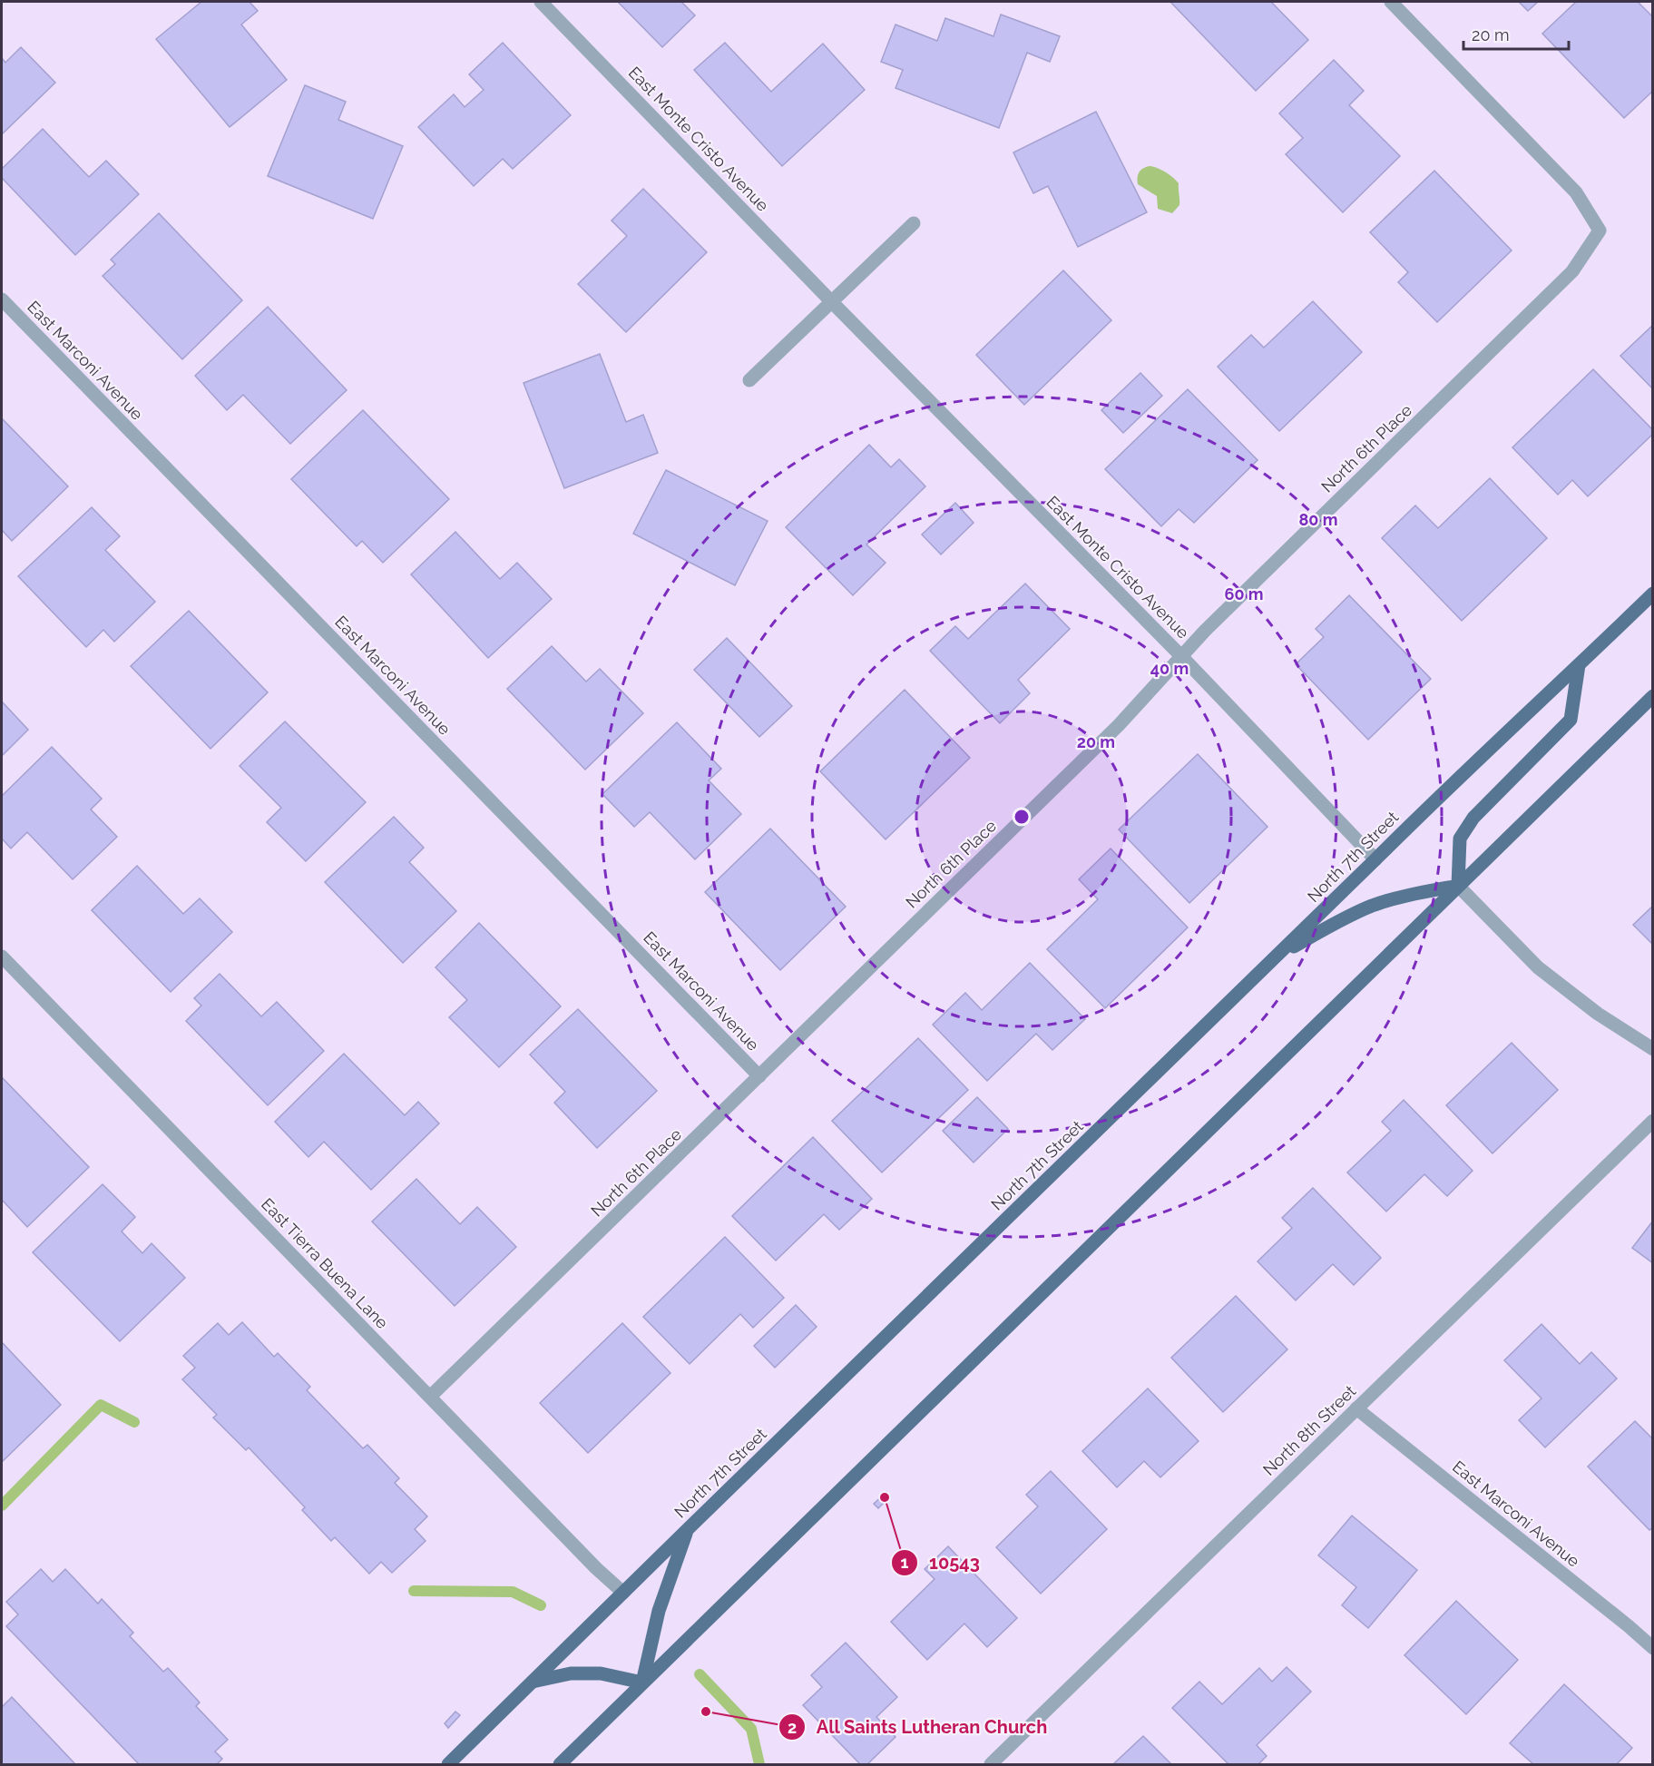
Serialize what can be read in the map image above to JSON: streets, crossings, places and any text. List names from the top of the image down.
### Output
{
  "streets": {
    "main road": ["North 7th Street"],
    "street": [
      "East Monte Cristo Avenue",
      "East Marconi Avenue",
      "North 6th Place",
      "East Tierra Buena Lane",
      "North 8th Street"
    ]
  },
  "crossings": [
    ["East Monte Cristo Avenue", "North 6th Place"],
    ["East Monte Cristo Avenue", "North 7th Street"],
    ["East Marconi Avenue", "North 6th Place"],
    ["East Marconi Avenue", "North 8th Street"],
    ["North 6th Place", "East Tierra Buena Lane"],
    ["North 7th Street", "East Tierra Buena Lane"]
  ],
  "places": ["10543", "All Saints Lutheran Church"],
  "scale_bar": "20 m",
  "rings": [
    "80 m",
    "60 m",
    "40 m",
    "20 m"
  ]
}
